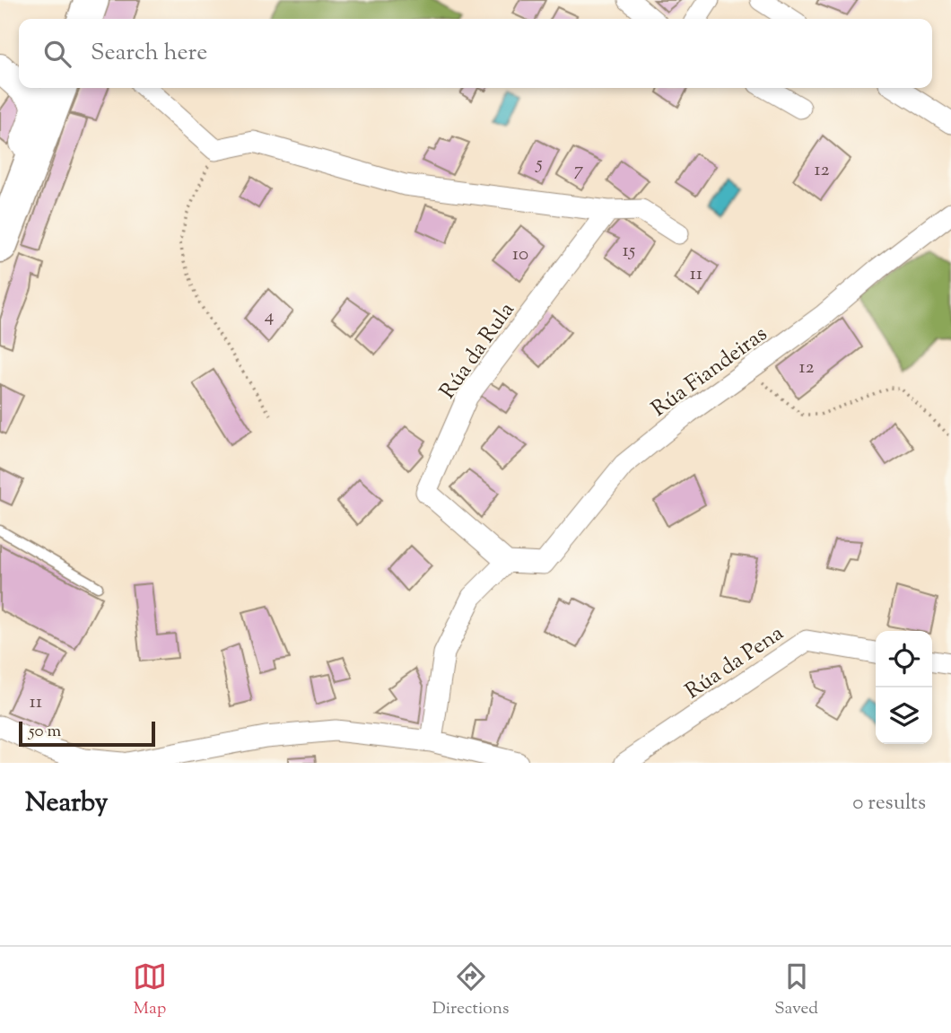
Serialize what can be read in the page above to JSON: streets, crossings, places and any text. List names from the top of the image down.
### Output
{
  "streets": {
    "street": ["Rúa da Rula", "Rúa Fiandeiras", "Rúa da Pena"]
  },
  "crossings": [
    ["Rúa da Rula", "Rúa Fiandeiras"]
  ],
  "house_numbers": [
    "5",
    "7",
    "12",
    "15",
    "10",
    "11",
    "4",
    "12",
    "11"
  ],
  "scale_bar": "50 m",
  "page": {
    "search": "Search here",
    "scale": "50 m",
    "heading": ["Nearby", "0 results"],
    "nav": ["Map", "Directions", "Saved"]
  }
}
